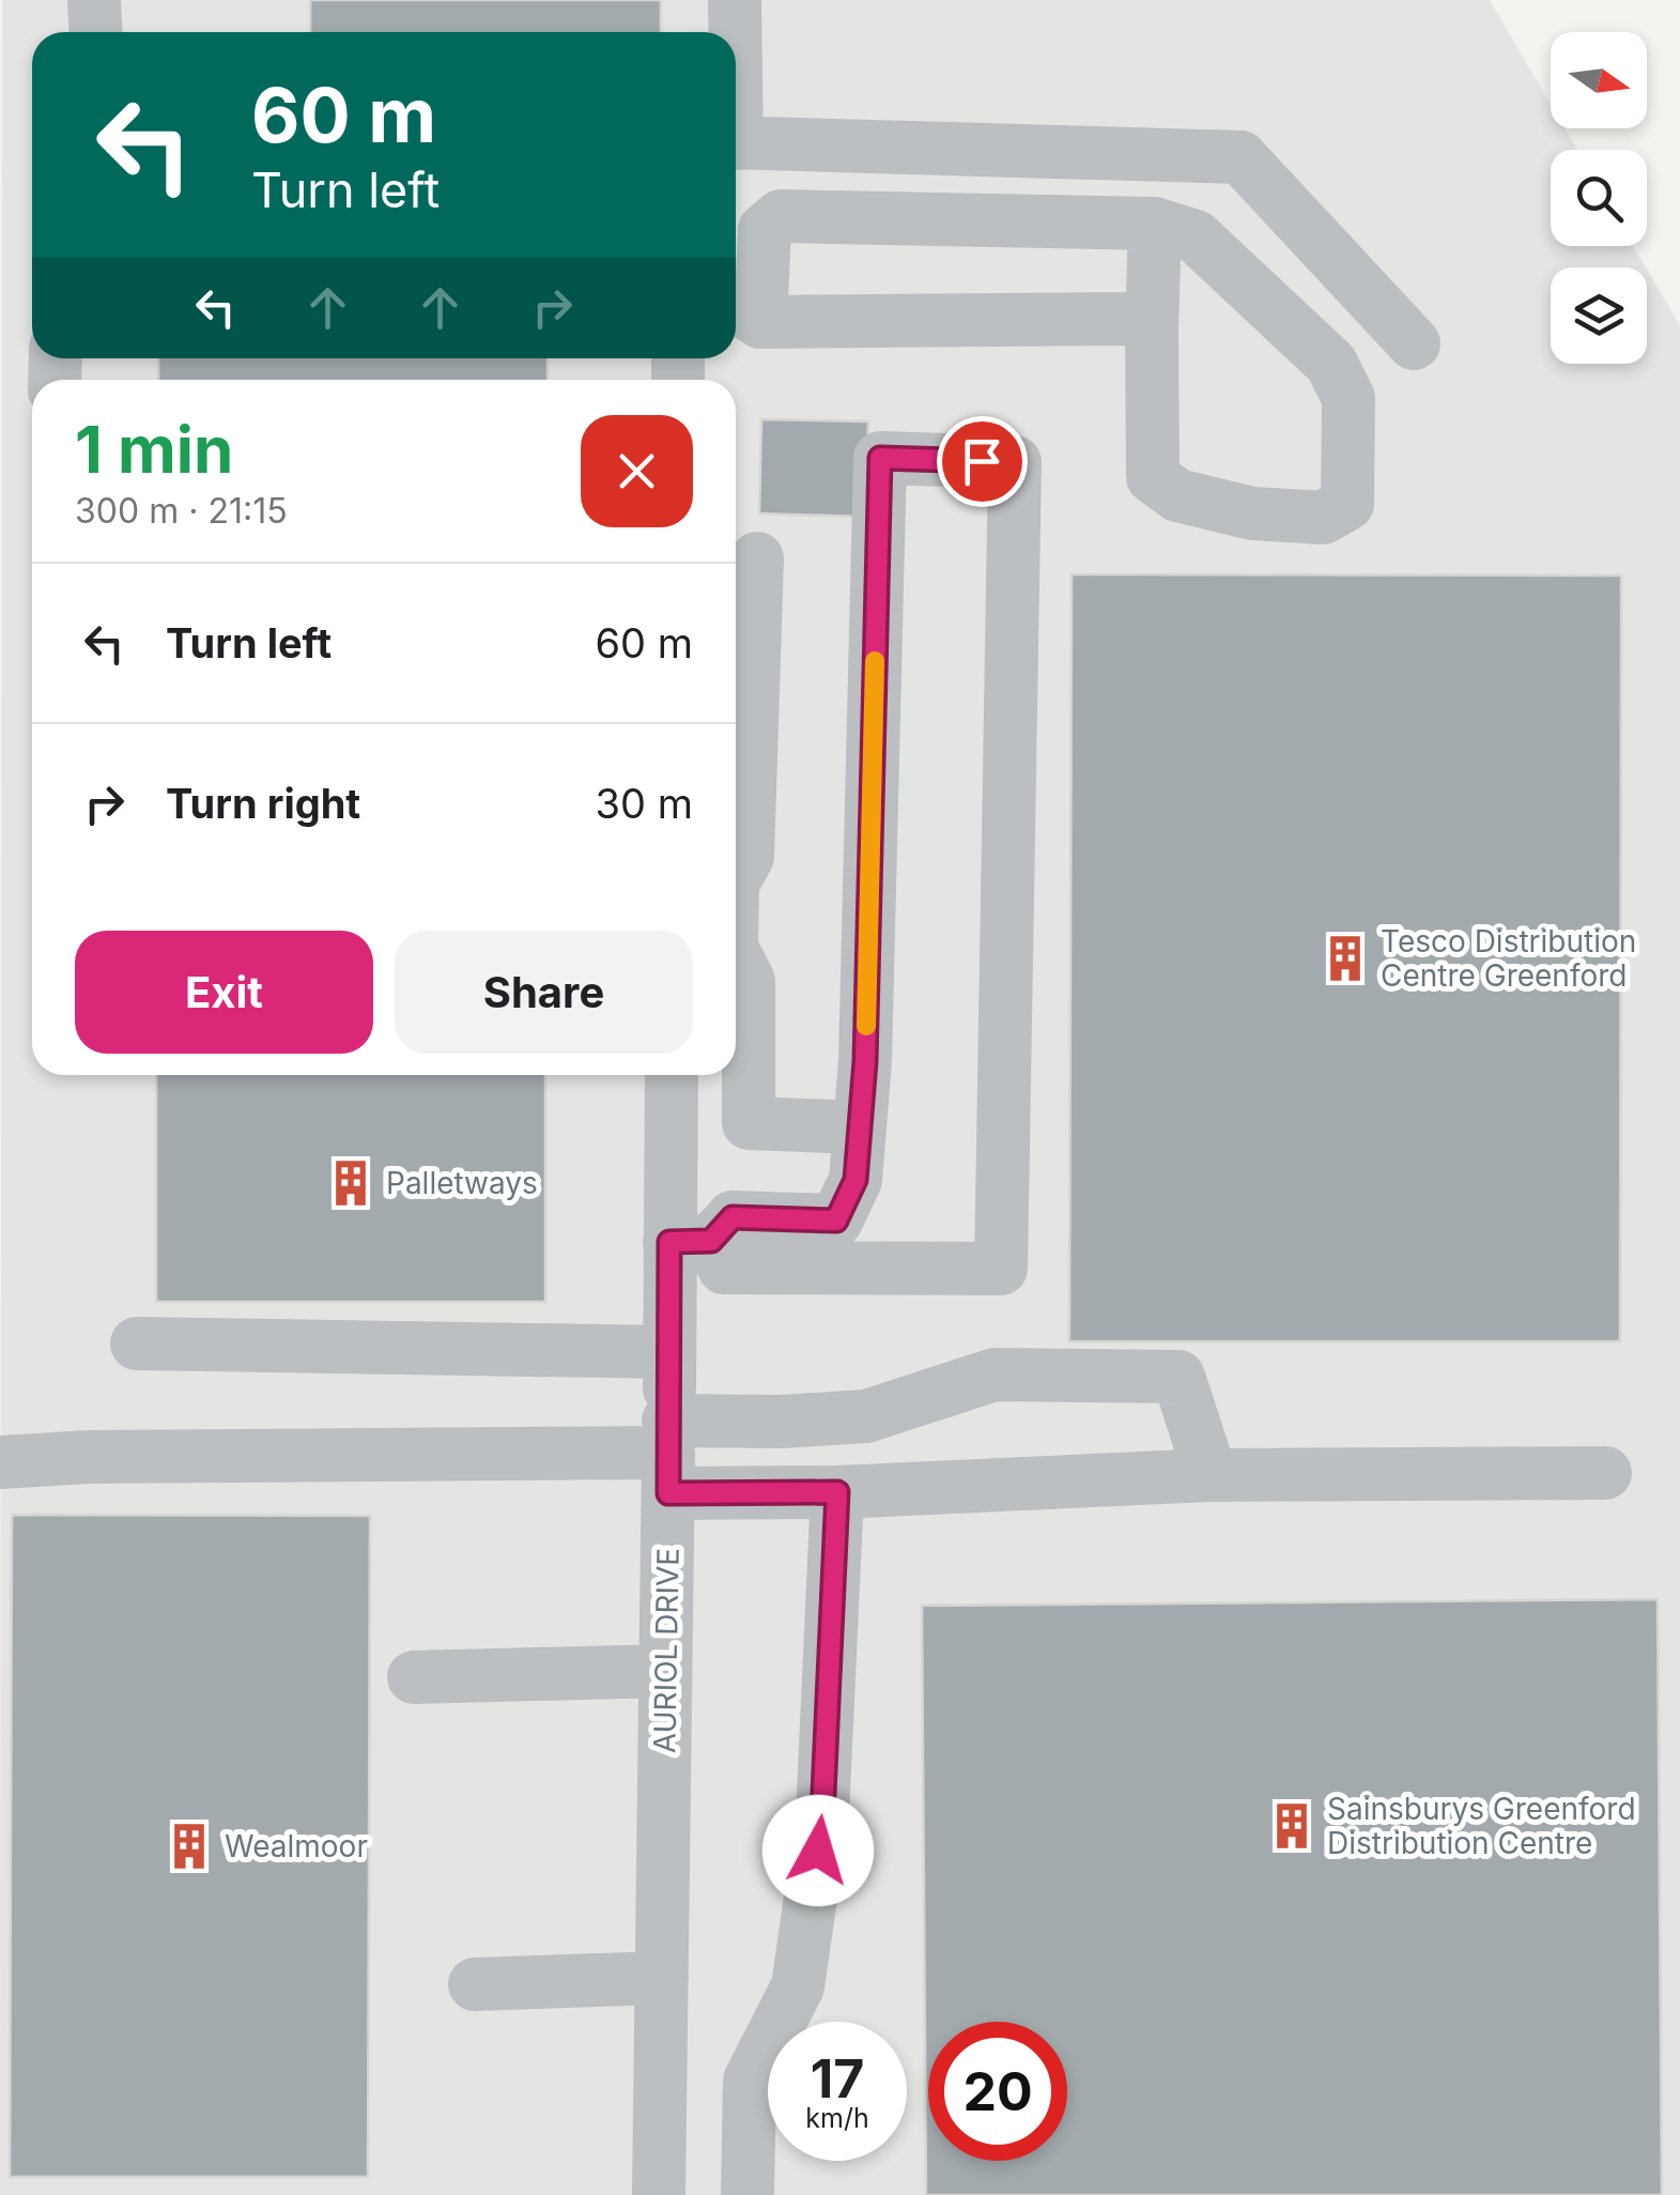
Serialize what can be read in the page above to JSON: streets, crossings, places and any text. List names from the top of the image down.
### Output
{
  "streets": {
    "lane": ["AURIOL DRIVE"]
  },
  "places": {
    "building": [
      "Tesco Distribution Centre Greenford",
      "Palletways",
      "Sainsburys Greenford Distribution Centre",
      "Wealmoor"
    ]
  },
  "north": "right",
  "page": {
    "turn": ["60 m", "Turn left"],
    "heading": ["1 min", "300 m · 21:15"],
    "list": [
      {
        "name": "Turn left",
        "value": "60 m"
      },
      {
        "name": "Turn right",
        "value": "30 m"
      }
    ],
    "buttons": ["Exit", "Share"],
    "speed": "17 km/h",
    "limit": "20"
  }
}
